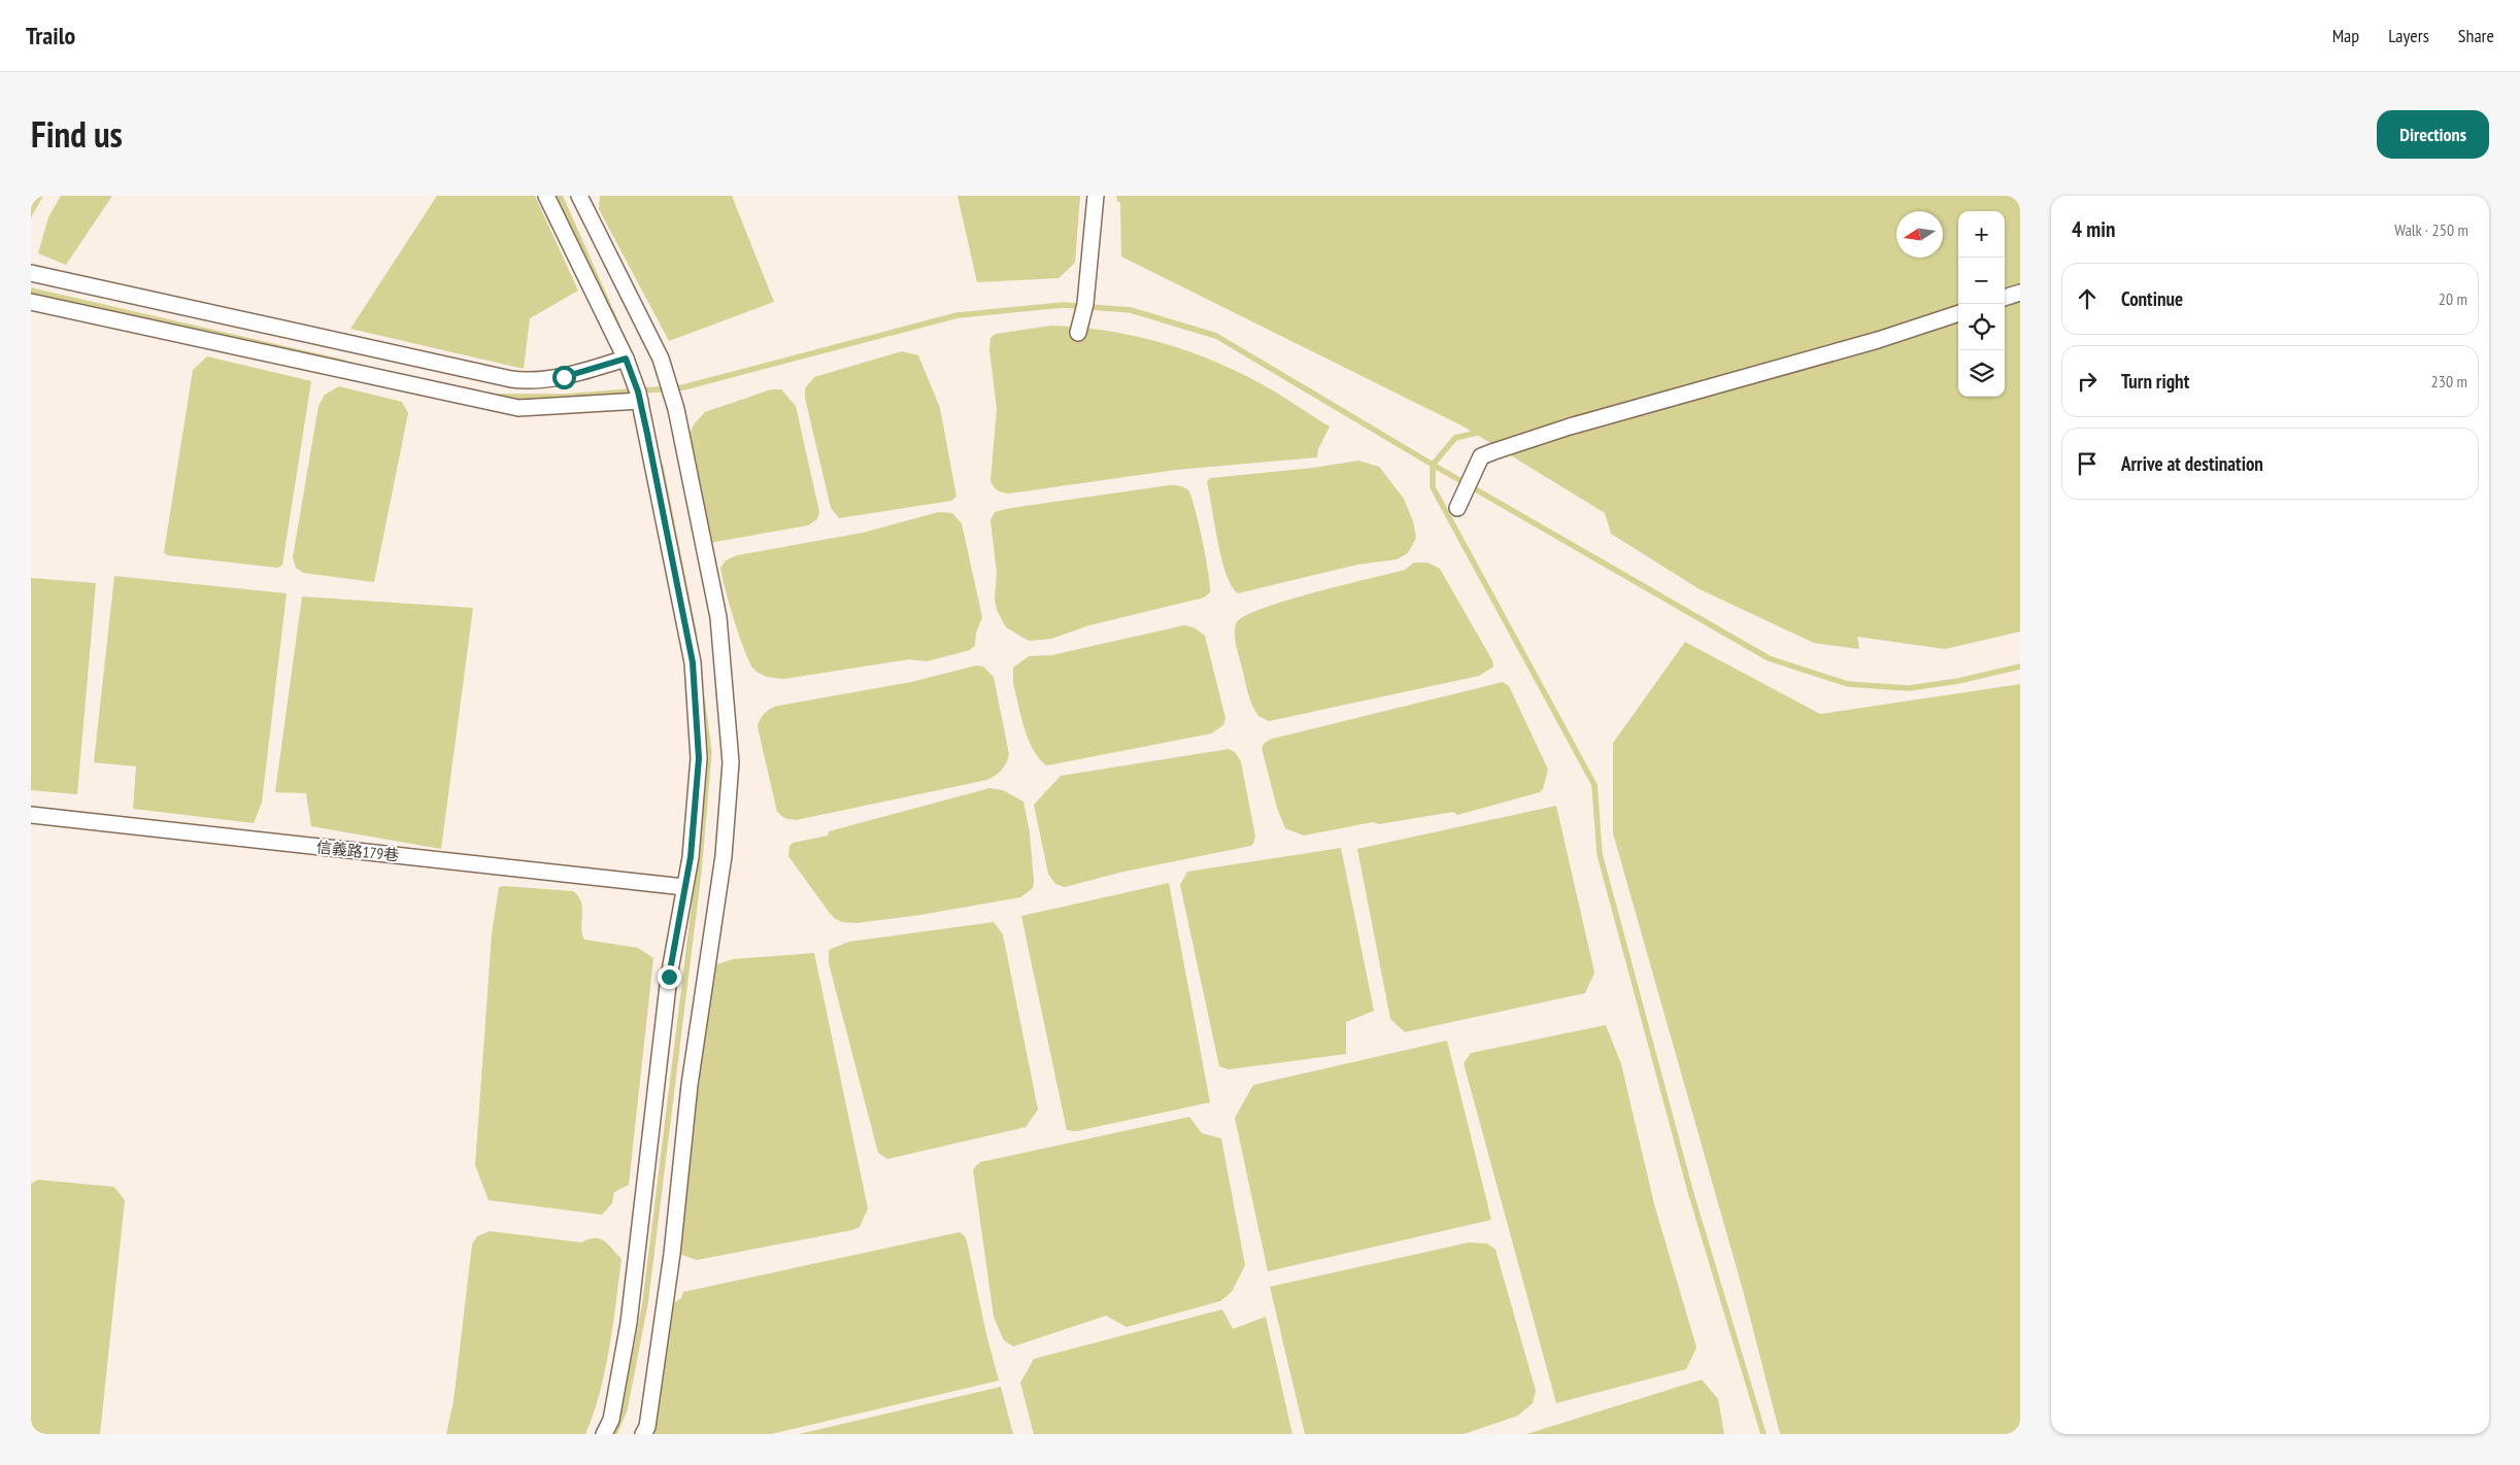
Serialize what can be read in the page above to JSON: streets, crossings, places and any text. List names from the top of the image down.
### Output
{
  "streets": {
    "street": ["信義路179巷"]
  },
  "north": "left",
  "page": {
    "header": "Trailo",
    "nav": ["Map", "Layers", "Share"],
    "title": "Find us",
    "buttons": "Directions",
    "heading": ["4 min", "Walk · 250 m"],
    "map_buttons": ["+", "−"],
    "list": [
      ["Continue", "20 m"],
      ["Turn right", "230 m"],
      "Arrive at destination"
    ]
  }
}
